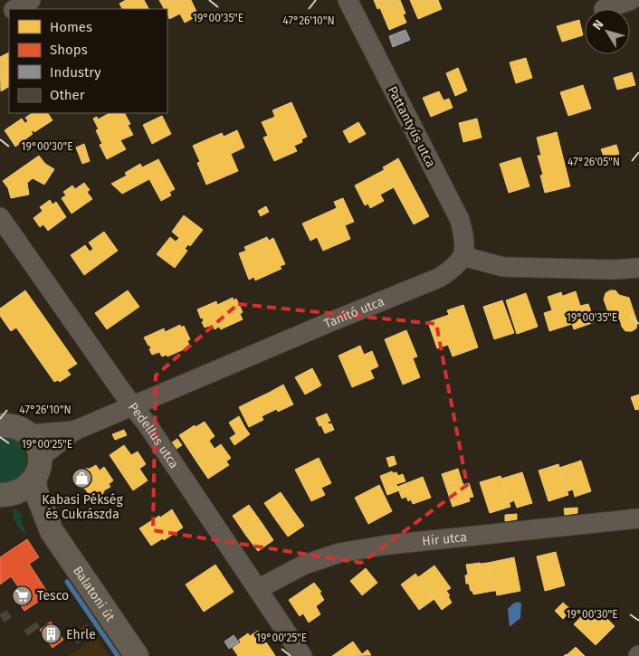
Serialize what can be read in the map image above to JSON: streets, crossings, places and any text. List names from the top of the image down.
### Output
{
  "streets": {
    "main road": ["Balatoni út"],
    "street": [
      "Pattantyús utca",
      "Tanító utca",
      "Pedellus utca",
      "Hír utca"
    ]
  },
  "crossings": [
    ["Pattantyús utca", "Tanító utca"],
    ["Tanító utca", "Pedellus utca"],
    ["Tanító utca", "Balatoni út"],
    ["Pedellus utca", "Hír utca"]
  ],
  "places": {
    "shop": ["Kabasi Pékség és Cukrászda"],
    "supermarket": ["Tesco"],
    "building": ["Ehrle"]
  },
  "legend": [
    "Homes",
    "Shops",
    "Industry",
    "Other"
  ],
  "north": "top left",
  "coordinates": [
    "19°00'35\"E",
    "47°26'10\"N",
    "19°00'30\"E",
    "47°26'05\"N",
    "19°00'25\"E"
  ]
}
